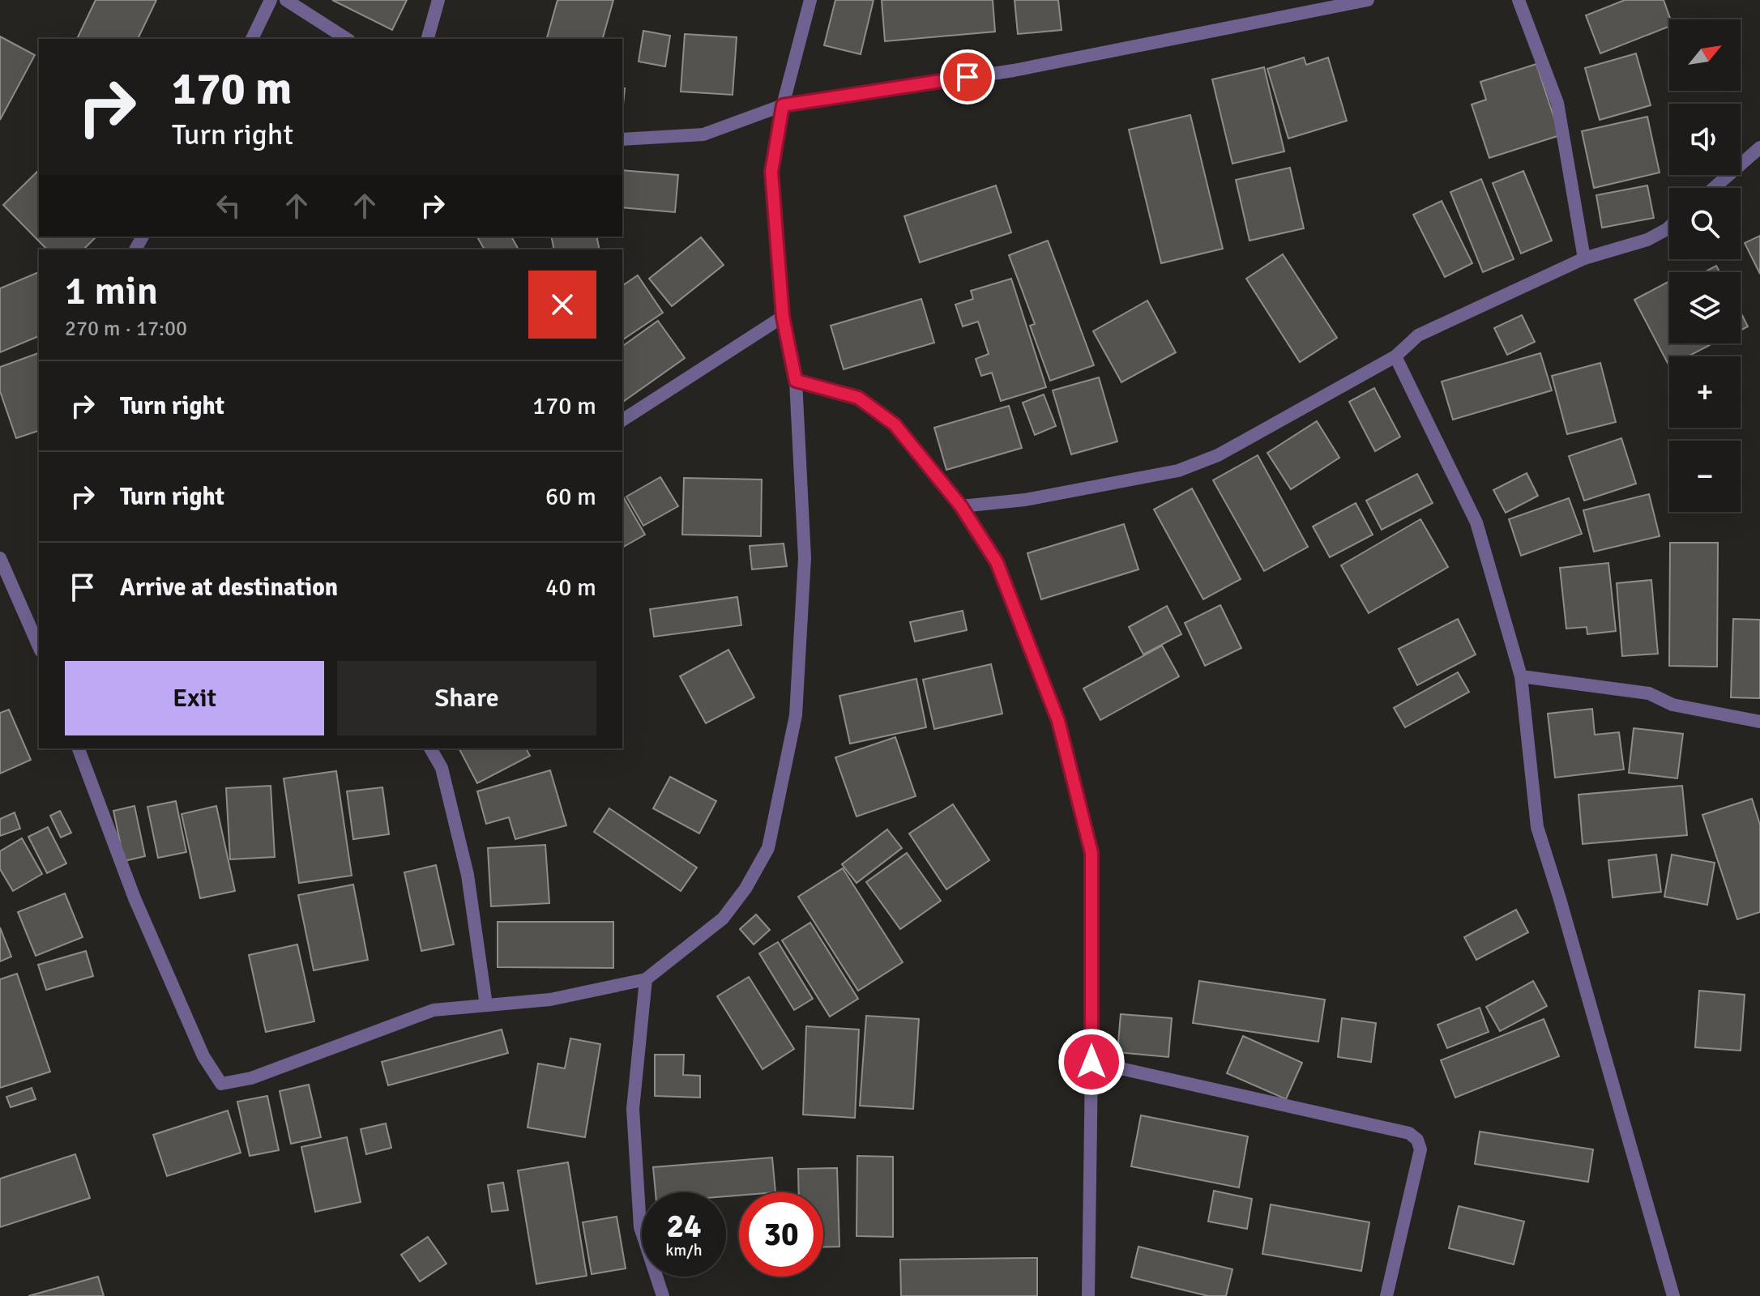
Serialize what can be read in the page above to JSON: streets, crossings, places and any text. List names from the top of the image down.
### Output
{
  "north": "top right",
  "page": {
    "map_buttons": ["+", "−"],
    "turn": ["170 m", "Turn right"],
    "heading": ["1 min", "270 m · 17:00"],
    "list": [
      {
        "name": "Turn right",
        "value": "170 m"
      },
      {
        "name": "Turn right",
        "value": "60 m"
      },
      {
        "name": "Arrive at destination",
        "value": "40 m"
      }
    ],
    "buttons": ["Exit", "Share"],
    "speed": "24 km/h",
    "limit": "30"
  }
}
